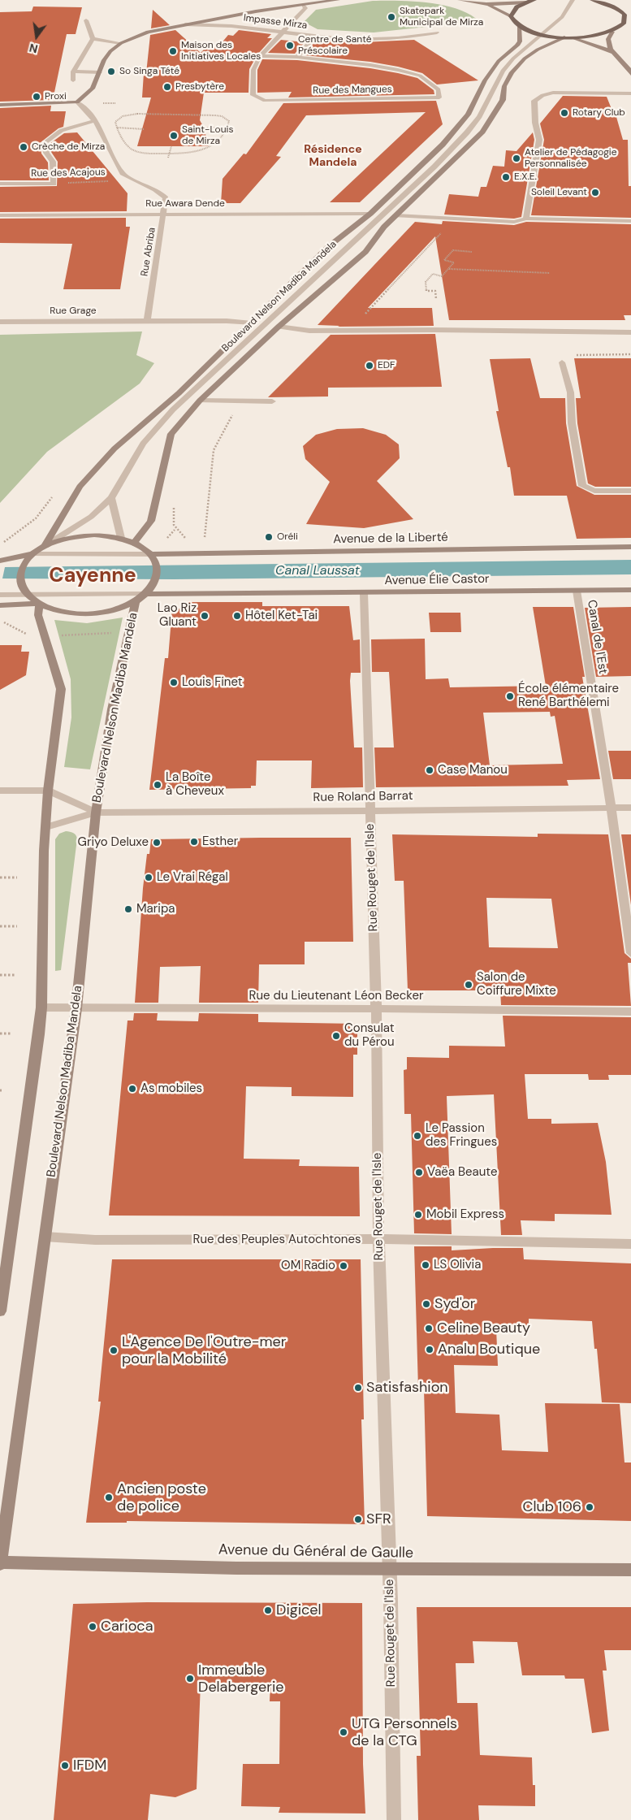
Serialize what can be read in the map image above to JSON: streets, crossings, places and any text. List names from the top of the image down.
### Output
{
  "streets": {
    "main road": [
      "Boulevard Nelson Madiba Mandela",
      "Avenue de la Liberté",
      "Avenue Élie Castor",
      "Avenue du Général de Gaulle"
    ],
    "street": [
      "Impasse Mirza",
      "Rue des Mangues",
      "Rue des Acajous",
      "Rue Awara Dende",
      "Rue Abriba",
      "Rue Grage",
      "Canal de l'Est",
      "Rue Roland Barrat",
      "Rue Rouget de l'Isle",
      "Rue du Lieutenant Léon Becker",
      "Rue des Peuples Autochtones"
    ]
  },
  "crossings": [
    ["Rue des Acajous", "Rue Abriba"],
    ["Rue Awara Dende", "Rue Abriba"],
    ["Rue Awara Dende", "Boulevard Nelson Madiba Mandela"],
    ["Rue Abriba", "Rue Grage"],
    ["Boulevard Nelson Madiba Mandela", "Rue Grage"],
    ["Boulevard Nelson Madiba Mandela", "Rue Roland Barrat"],
    ["Boulevard Nelson Madiba Mandela", "Rue du Lieutenant Léon Becker"],
    ["Boulevard Nelson Madiba Mandela", "Rue des Peuples Autochtones"],
    ["Boulevard Nelson Madiba Mandela", "Avenue du Général de Gaulle"],
    ["Avenue Élie Castor", "Canal de l'Est"],
    ["Avenue Élie Castor", "Rue Rouget de l'Isle"],
    ["Canal de l'Est", "Rue Roland Barrat"],
    ["Rue Roland Barrat", "Rue Rouget de l'Isle"],
    ["Rue Rouget de l'Isle", "Rue du Lieutenant Léon Becker"],
    ["Rue Rouget de l'Isle", "Rue des Peuples Autochtones"],
    ["Rue Rouget de l'Isle", "Avenue du Général de Gaulle"]
  ],
  "districts": ["Résidence Mandela", "Cayenne"],
  "water": ["Canal Laussat"],
  "places": [
    "Skatepark Municipal de Mirza",
    "Centre de Santé Préscolaire",
    "Maison des Initiatives Locales",
    "So Singa Tété",
    "Presbytère",
    "Proxi",
    "Rotary Club",
    "Saint-Louis de Mirza",
    "Crèche de Mirza",
    "Atelier de Pédagogie Personnalisée",
    "E.X.E.",
    "Soleil Levant",
    "EDF",
    "Oréli",
    "Lao Riz Gluant",
    "Hôtel Ket-Tai",
    "Louis Finet",
    "École élémentaire René Barthélemi",
    "Case Manou",
    "La Boîte à Cheveux",
    "Esther",
    "Griyo Deluxe",
    "Le Vrai Régal",
    "Maripa",
    "Salon de Coiffure Mixte",
    "Consulat du Pérou",
    "As mobiles",
    "Le Passion des Fringues",
    "Vaëa Beaute",
    "Mobil Express",
    "LS Olivia",
    "OM Radio",
    "Syd'or",
    "Celine Beauty",
    "Analu Boutique",
    "L'Agence De l'Outre-mer pour la Mobilité",
    "Satisfashion",
    "Ancien poste de police",
    "Club 106",
    "SFR",
    "Digicel",
    "Carioca",
    "Immeuble Delabergerie",
    "UTG Personnels de la CTG",
    "IFDM"
  ],
  "north": "bottom"
}
